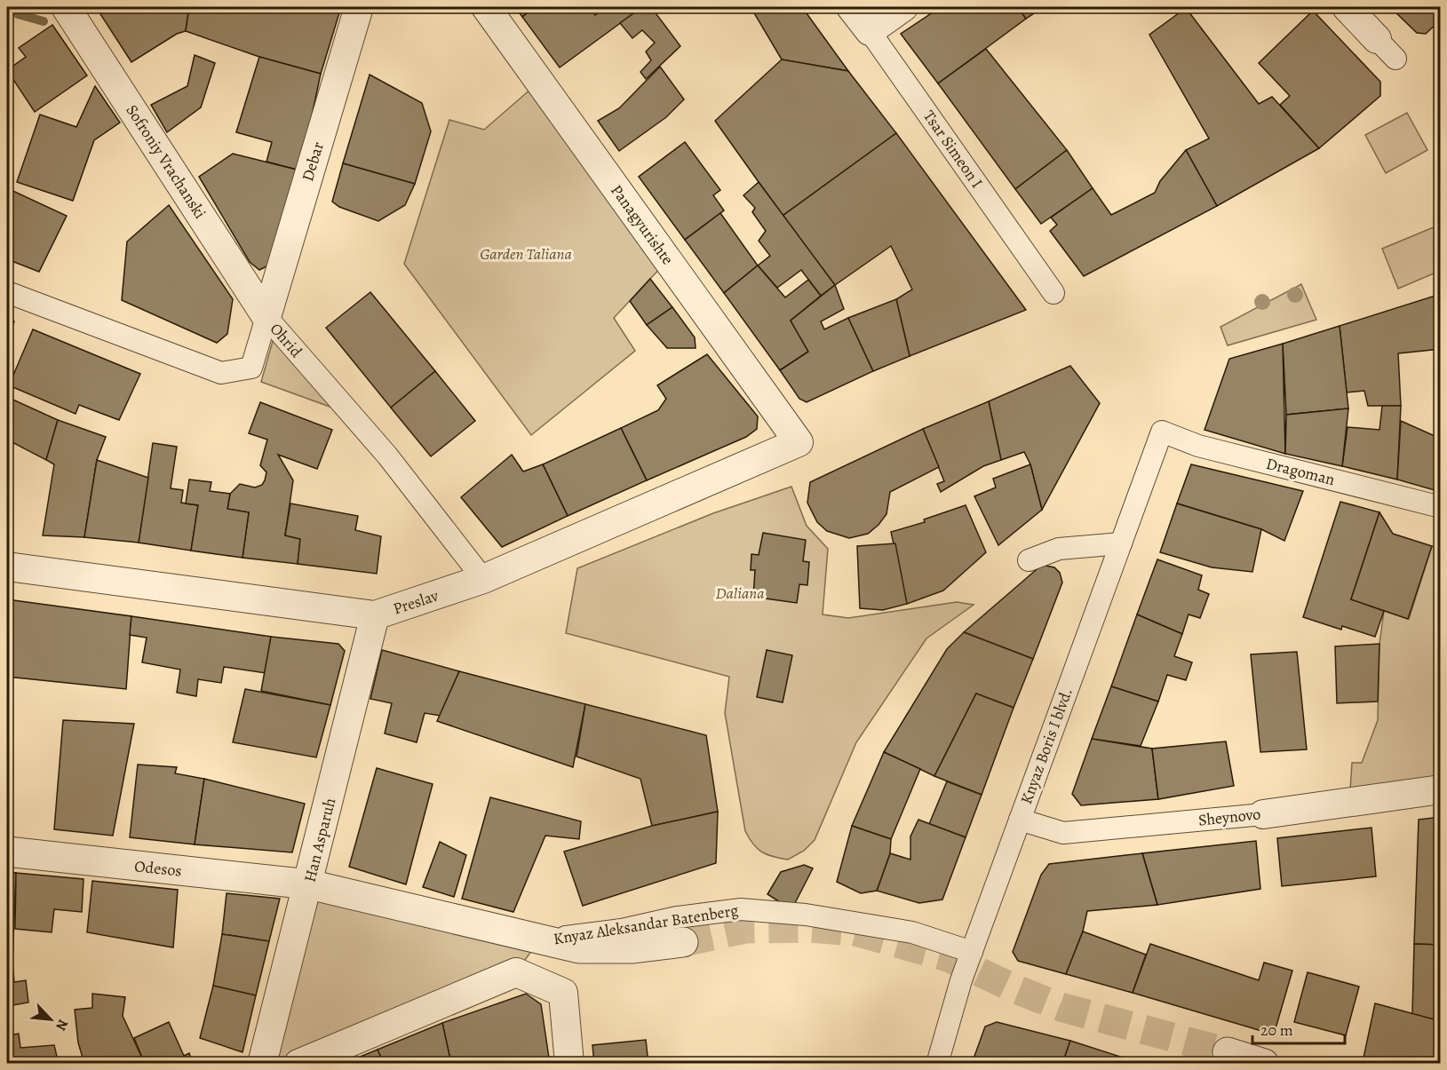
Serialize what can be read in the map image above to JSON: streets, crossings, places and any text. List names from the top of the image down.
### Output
{
  "streets": {
    "street": [
      "Tsar Simeon I",
      "Sofroniy Vrachanski",
      "Debar",
      "Panagyurishte",
      "Ohrid",
      "Dragoman",
      "Preslav",
      "Knyaz Boris I blvd.",
      "Sheynovo",
      "Han Asparuh",
      "Odesos",
      "Knyaz Aleksandar Batenberg"
    ]
  },
  "crossings": [
    ["Sofroniy Vrachanski", "Debar"],
    ["Sofroniy Vrachanski", "Ohrid"],
    ["Debar", "Ohrid"],
    ["Panagyurishte", "Preslav"],
    ["Ohrid", "Preslav"],
    ["Dragoman", "Knyaz Boris I blvd."],
    ["Preslav", "Han Asparuh"],
    ["Knyaz Boris I blvd.", "Sheynovo"],
    ["Knyaz Boris I blvd.", "Knyaz Aleksandar Batenberg"],
    ["Han Asparuh", "Odesos"],
    ["Han Asparuh", "Knyaz Aleksandar Batenberg"],
    ["Odesos", "Knyaz Aleksandar Batenberg"]
  ],
  "parks": ["Garden Taliana", "Daliana"],
  "scale_bar": "20 m",
  "north": "bottom right"
}
